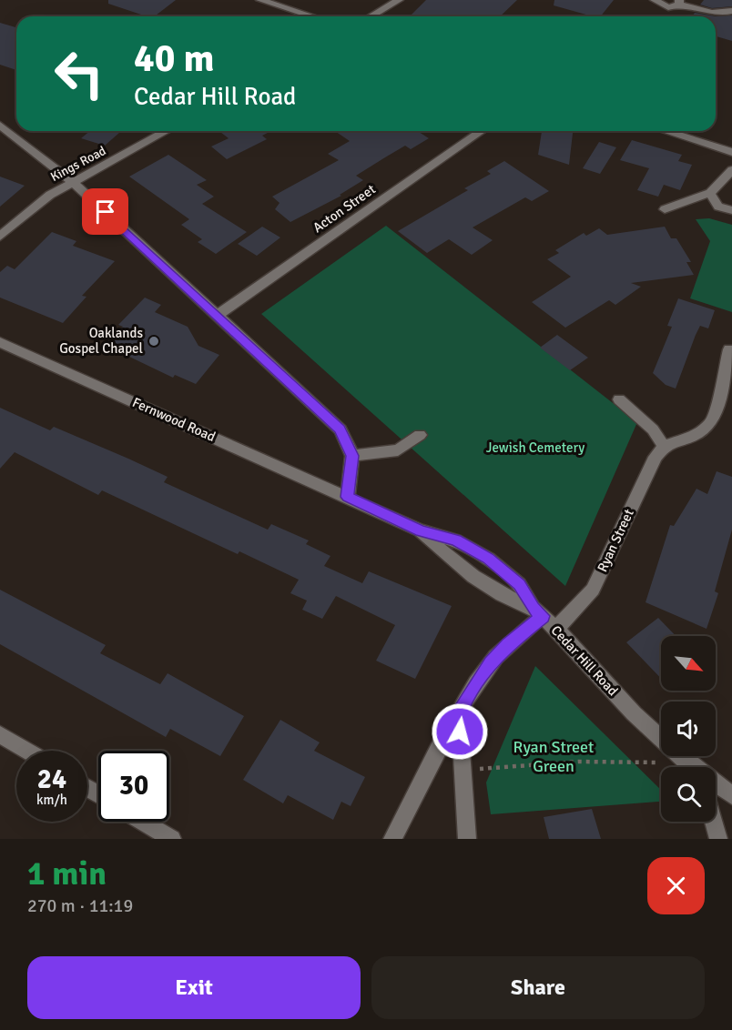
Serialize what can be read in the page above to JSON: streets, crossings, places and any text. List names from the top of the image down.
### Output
{
  "streets": {
    "street": [
      "Kings Road",
      "Acton Street",
      "Fernwood Road",
      "Ryan Street",
      "Cedar Hill Road"
    ]
  },
  "crossings": [
    ["Fernwood Road", "Cedar Hill Road"],
    ["Ryan Street", "Cedar Hill Road"]
  ],
  "parks": ["Jewish Cemetery", "Ryan Street Green"],
  "places": ["Oaklands Gospel Chapel"],
  "north": "bottom right",
  "page": {
    "turn": ["40 m", "Cedar Hill Road"],
    "speed": "24 km/h",
    "limit": "30",
    "heading": ["1 min", "270 m · 11:19"],
    "buttons": ["Exit", "Share"]
  }
}
